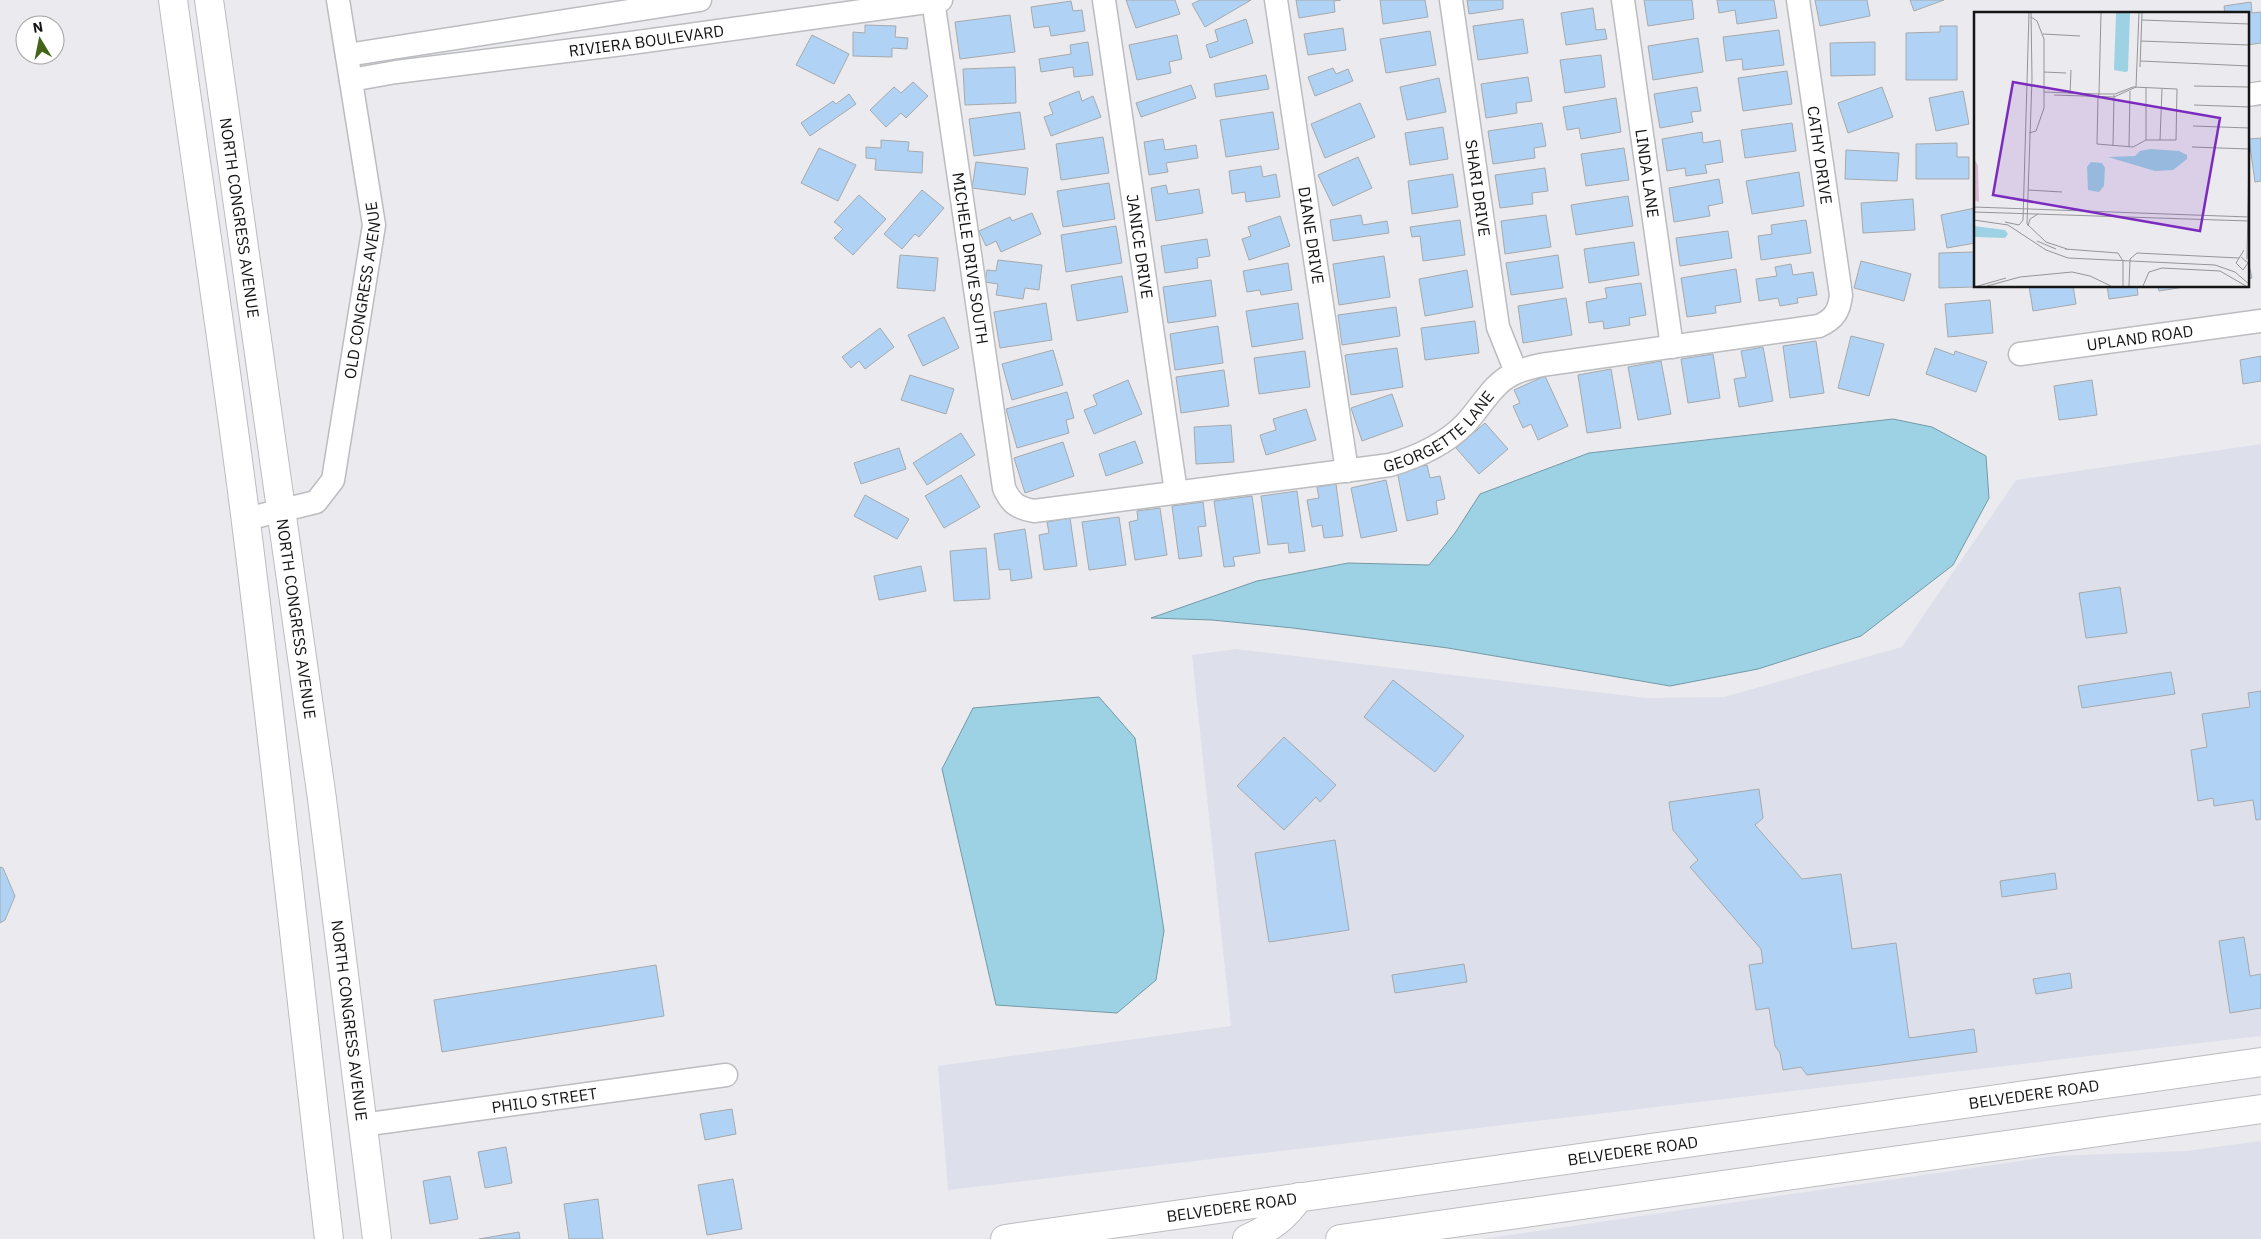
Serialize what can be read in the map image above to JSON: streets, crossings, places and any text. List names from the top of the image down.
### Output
{
  "streets": {
    "street": [
      "RIVIERA BOULEVARD",
      "CATHY DRIVE",
      "LINDA LANE",
      "SHARI DRIVE",
      "NORTH CONGRESS AVENUE",
      "DIANE DRIVE",
      "JANICE DRIVE",
      "MICHELE DRIVE SOUTH",
      "OLD CONGRESS AVENUE",
      "UPLAND ROAD",
      "GEORGETTE LANE",
      "BELVEDERE ROAD",
      "PHILO STREET"
    ]
  },
  "crossings": [
    ["RIVIERA BOULEVARD", "MICHELE DRIVE SOUTH"],
    ["RIVIERA BOULEVARD", "OLD CONGRESS AVENUE"],
    ["CATHY DRIVE", "GEORGETTE LANE"],
    ["LINDA LANE", "GEORGETTE LANE"],
    ["SHARI DRIVE", "GEORGETTE LANE"],
    ["NORTH CONGRESS AVENUE", "OLD CONGRESS AVENUE"],
    ["NORTH CONGRESS AVENUE", "PHILO STREET"],
    ["DIANE DRIVE", "GEORGETTE LANE"],
    ["JANICE DRIVE", "GEORGETTE LANE"],
    ["MICHELE DRIVE SOUTH", "GEORGETTE LANE"]
  ],
  "north": "top"
}
